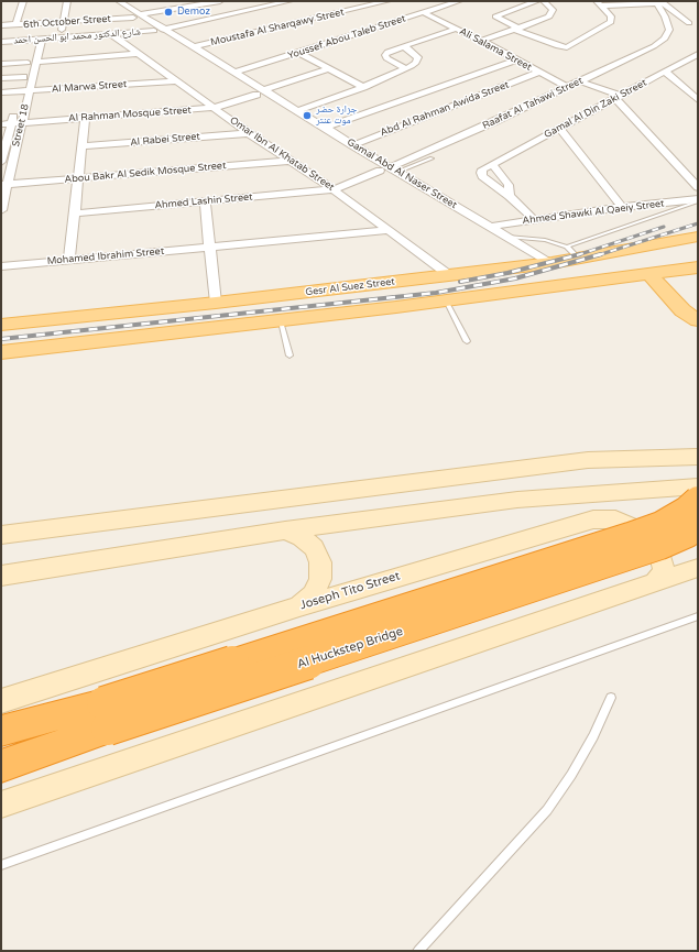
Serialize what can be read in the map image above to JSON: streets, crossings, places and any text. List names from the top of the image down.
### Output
{
  "streets": {
    "highway": ["Al Huckstep Bridge"],
    "main road": ["Gesr Al Suez Street", "Joseph Tito Street"],
    "street": [
      "6th October Street",
      "Moustafa Al Sharqawy Street",
      "شارع الدكتور محمد ابو الحسن احمد",
      "Youssef Abou Taleb Street",
      "Ali Salama Street",
      "Al Marwa Street",
      "Raafat Al Tahawi Street",
      "Abd Al Rahman Awida Street",
      "Gamal Al Din Zaki Street",
      "Al Rahman Mosque Street",
      "Street 18",
      "Al Rabei Street",
      "Omar Ibn Al Khatab Street",
      "Abou Bakr Al Sedik Mosque Street",
      "Gamal Abd Al Naser Street",
      "Ahmed Lashin Street",
      "Ahmed Shawki Al Qaeiy Street",
      "Mohamed Ibrahim Street"
    ]
  },
  "crossings": [
    ["6th October Street", "Gamal Abd Al Naser Street"],
    ["Moustafa Al Sharqawy Street", "Gamal Abd Al Naser Street"],
    ["شارع الدكتور محمد ابو الحسن احمد", "Street 18"],
    ["شارع الدكتور محمد ابو الحسن احمد", "Omar Ibn Al Khatab Street"],
    ["شارع الدكتور محمد ابو الحسن احمد", "Gamal Abd Al Naser Street"],
    ["Youssef Abou Taleb Street", "Ali Salama Street"],
    ["Youssef Abou Taleb Street", "Gamal Abd Al Naser Street"],
    ["Ali Salama Street", "Raafat Al Tahawi Street"],
    ["Ali Salama Street", "Abd Al Rahman Awida Street"],
    ["Al Marwa Street", "Street 18"],
    ["Al Marwa Street", "Omar Ibn Al Khatab Street"],
    ["Raafat Al Tahawi Street", "Gamal Abd Al Naser Street"],
    ["Abd Al Rahman Awida Street", "Gamal Abd Al Naser Street"],
    ["Al Rahman Mosque Street", "Street 18"],
    ["Al Rahman Mosque Street", "Omar Ibn Al Khatab Street"],
    ["Al Rahman Mosque Street", "Gamal Abd Al Naser Street"],
    ["Street 18", "Abou Bakr Al Sedik Mosque Street"],
    ["Al Rabei Street", "Omar Ibn Al Khatab Street"],
    ["Omar Ibn Al Khatab Street", "Abou Bakr Al Sedik Mosque Street"],
    ["Omar Ibn Al Khatab Street", "Ahmed Lashin Street"],
    ["Omar Ibn Al Khatab Street", "Mohamed Ibrahim Street"],
    ["Omar Ibn Al Khatab Street", "Gesr Al Suez Street"],
    ["Gamal Abd Al Naser Street", "Ahmed Shawki Al Qaeiy Street"],
    ["Gamal Abd Al Naser Street", "Gesr Al Suez Street"]
  ],
  "places": ["Demoz", "جزارة حضر موت عنتر"]
}
